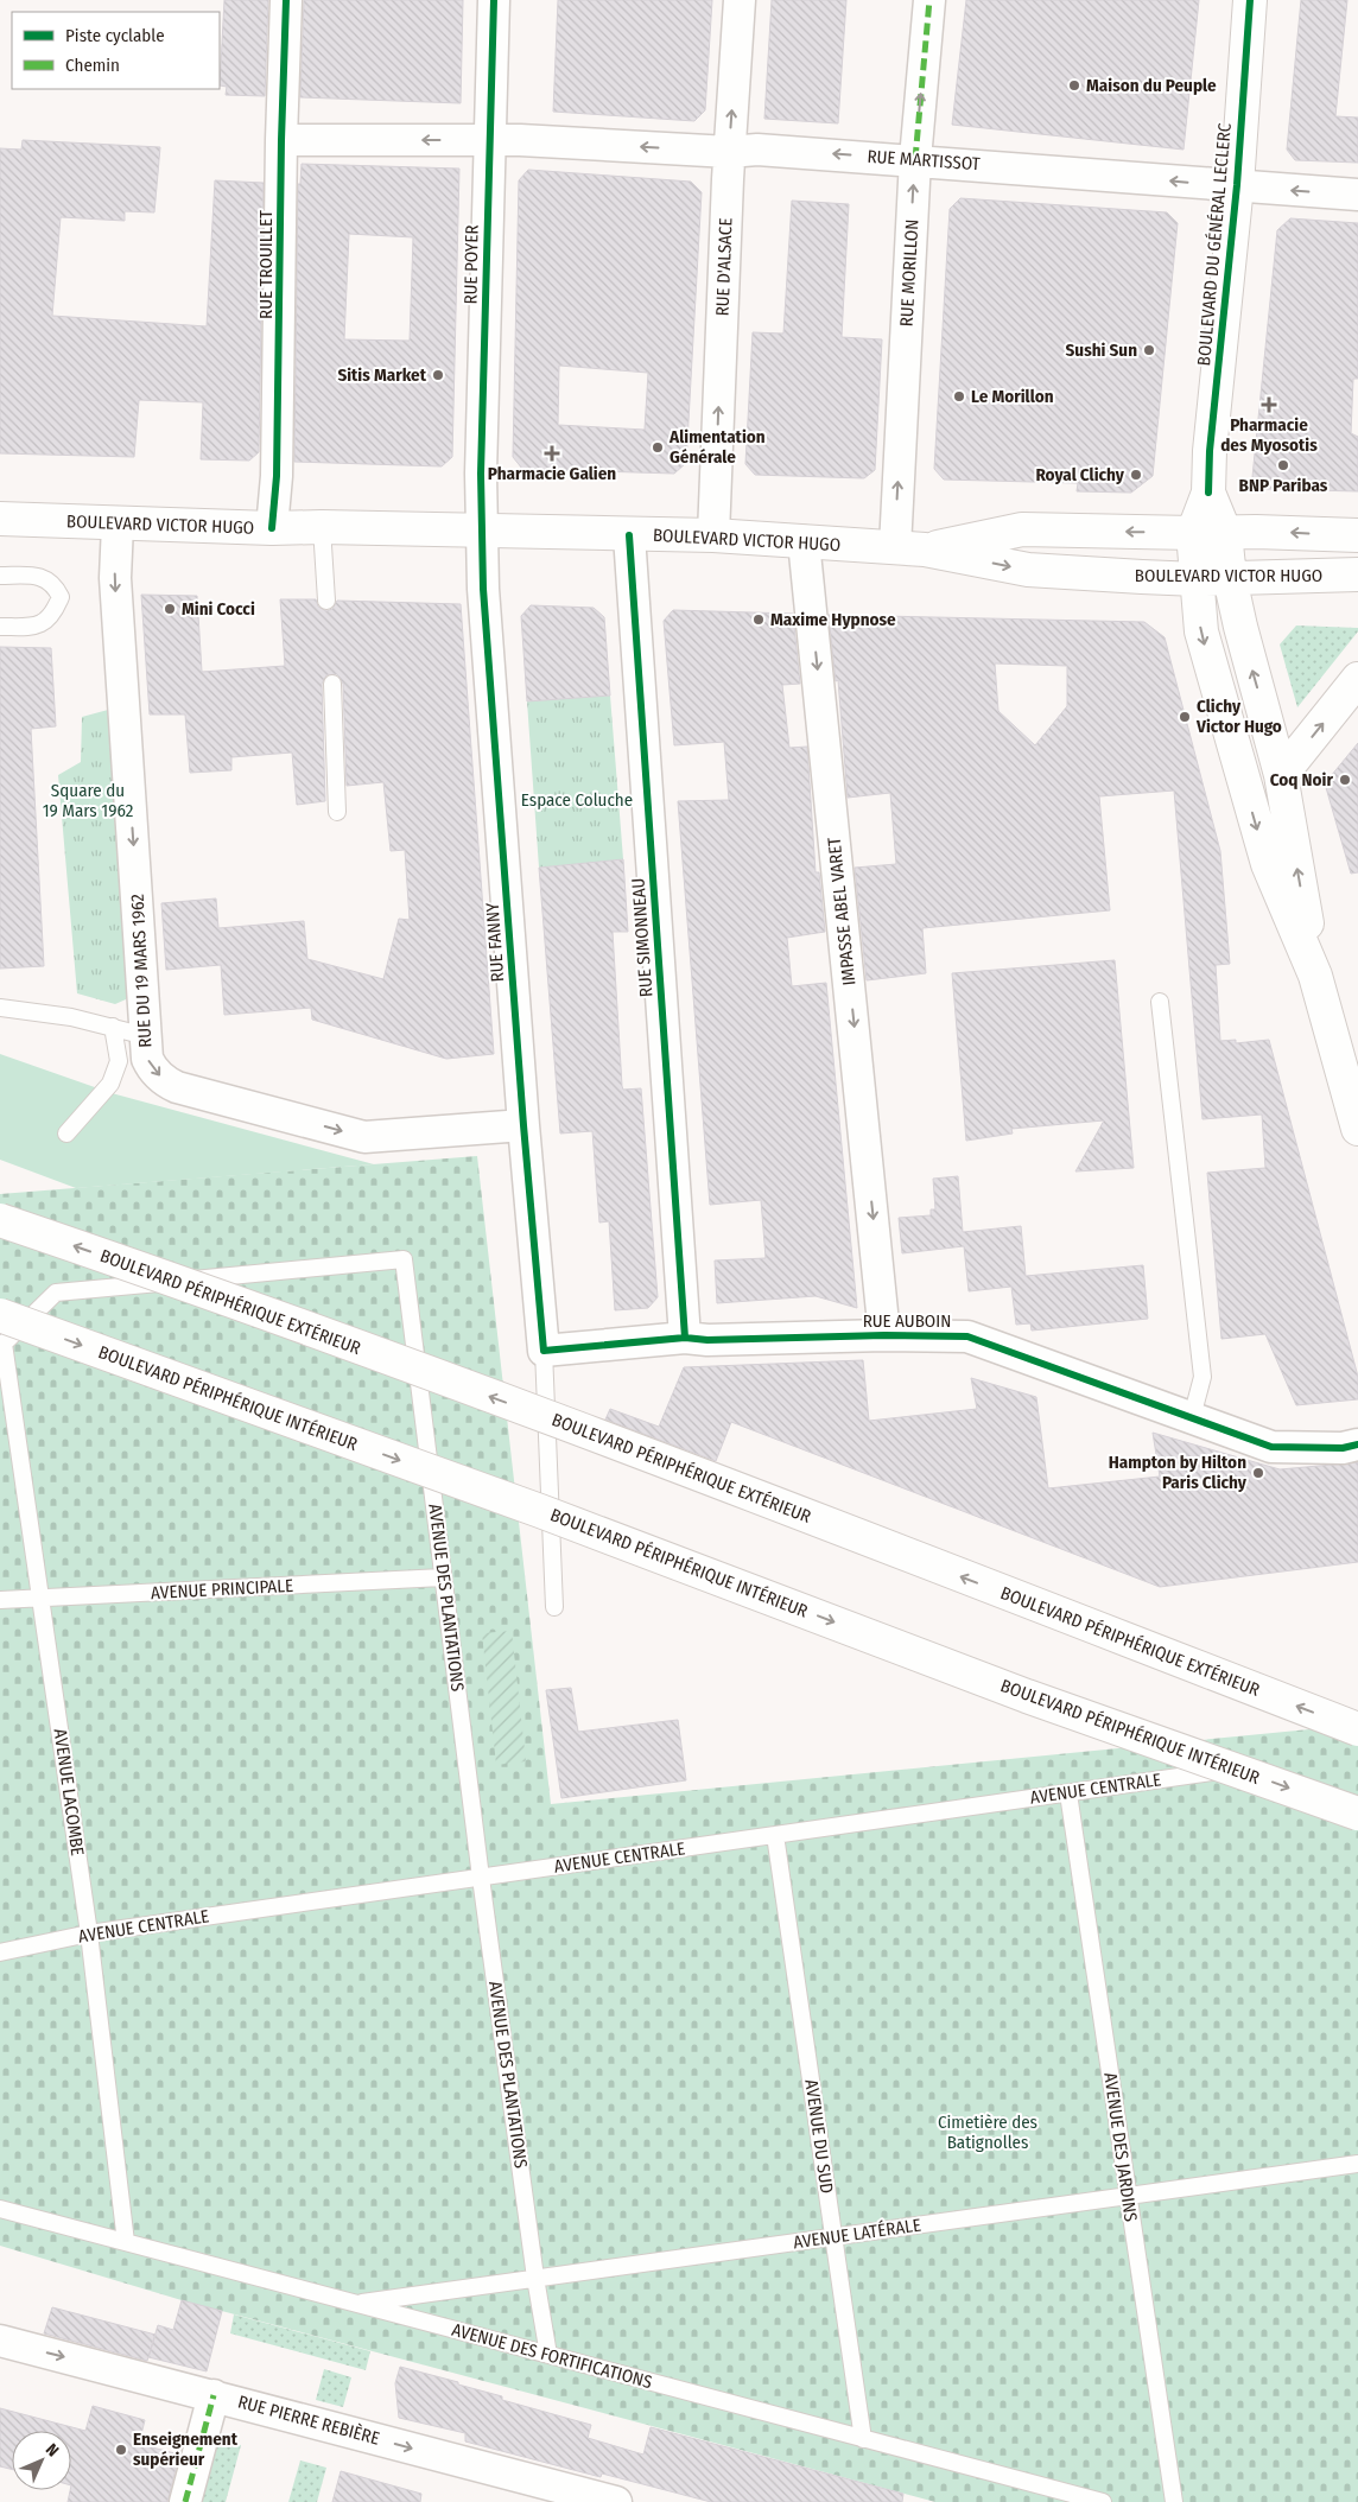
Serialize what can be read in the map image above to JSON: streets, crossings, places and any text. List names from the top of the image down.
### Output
{
  "streets": {
    "main road": [
      "BOULEVARD DU GÉNÉRAL LECLERC",
      "BOULEVARD VICTOR HUGO",
      "BOULEVARD PÉRIPHÉRIQUE EXTÉRIEUR",
      "BOULEVARD PÉRIPHÉRIQUE INTÉRIEUR"
    ],
    "street": [
      "RUE MARTISSOT",
      "RUE TROUILLET",
      "RUE POYER",
      "RUE D'ALSACE",
      "RUE MORILLON",
      "IMPASSE ABEL VARET",
      "RUE SIMONNEAU",
      "RUE FANNY",
      "RUE DU 19 MARS 1962",
      "RUE AUBOIN",
      "RUE PIERRE REBIÈRE"
    ],
    "lane": [
      "AVENUE PRINCIPALE",
      "AVENUE DES PLANTATIONS",
      "AVENUE CENTRALE",
      "AVENUE LACOMBE",
      "AVENUE DU SUD",
      "AVENUE DES JARDINS",
      "AVENUE LATÉRALE",
      "AVENUE DES FORTIFICATIONS"
    ]
  },
  "crossings": [
    ["RUE MARTISSOT", "BOULEVARD DU GÉNÉRAL LECLERC"],
    ["RUE MARTISSOT", "RUE TROUILLET"],
    ["RUE MARTISSOT", "RUE POYER"],
    ["RUE MARTISSOT", "RUE D'ALSACE"],
    ["RUE MARTISSOT", "RUE MORILLON"],
    ["BOULEVARD DU GÉNÉRAL LECLERC", "BOULEVARD VICTOR HUGO"],
    ["RUE TROUILLET", "BOULEVARD VICTOR HUGO"],
    ["RUE POYER", "BOULEVARD VICTOR HUGO"],
    ["RUE POYER", "RUE FANNY"],
    ["RUE D'ALSACE", "BOULEVARD VICTOR HUGO"],
    ["RUE MORILLON", "BOULEVARD VICTOR HUGO"],
    ["BOULEVARD VICTOR HUGO", "IMPASSE ABEL VARET"],
    ["BOULEVARD VICTOR HUGO", "RUE SIMONNEAU"],
    ["BOULEVARD VICTOR HUGO", "RUE FANNY"],
    ["BOULEVARD VICTOR HUGO", "RUE DU 19 MARS 1962"],
    ["IMPASSE ABEL VARET", "RUE AUBOIN"],
    ["RUE SIMONNEAU", "RUE AUBOIN"],
    ["RUE FANNY", "RUE DU 19 MARS 1962"],
    ["RUE FANNY", "RUE AUBOIN"],
    ["BOULEVARD PÉRIPHÉRIQUE INTÉRIEUR", "AVENUE DES PLANTATIONS"],
    ["BOULEVARD PÉRIPHÉRIQUE INTÉRIEUR", "AVENUE LACOMBE"],
    ["AVENUE PRINCIPALE", "AVENUE DES PLANTATIONS"],
    ["AVENUE PRINCIPALE", "AVENUE LACOMBE"],
    ["AVENUE DES PLANTATIONS", "AVENUE CENTRALE"],
    ["AVENUE DES PLANTATIONS", "AVENUE LACOMBE"],
    ["AVENUE DES PLANTATIONS", "AVENUE LATÉRALE"],
    ["AVENUE DES PLANTATIONS", "AVENUE DES FORTIFICATIONS"],
    ["AVENUE CENTRALE", "AVENUE LACOMBE"],
    ["AVENUE CENTRALE", "AVENUE DU SUD"],
    ["AVENUE CENTRALE", "AVENUE DES JARDINS"],
    ["AVENUE LACOMBE", "AVENUE DES FORTIFICATIONS"],
    ["AVENUE DU SUD", "AVENUE LATÉRALE"],
    ["AVENUE DU SUD", "AVENUE DES FORTIFICATIONS"],
    ["AVENUE DES JARDINS", "AVENUE LATÉRALE"],
    ["AVENUE LATÉRALE", "AVENUE DES FORTIFICATIONS"]
  ],
  "one_way": [
    "RUE MARTISSOT",
    "RUE D'ALSACE",
    "RUE MORILLON",
    "IMPASSE ABEL VARET",
    "BOULEVARD PÉRIPHÉRIQUE EXTÉRIEUR",
    "BOULEVARD PÉRIPHÉRIQUE INTÉRIEUR",
    "RUE PIERRE REBIÈRE"
  ],
  "parks": ["Square du 19 Mars 1962", "Espace Coluche", "Cimetière des Batignolles"],
  "places": {
    "other": [
      "Maison du Peuple",
      "Sushi Sun",
      "Sitis Market",
      "Le Morillon",
      "Alimentation Générale",
      "BNP Paribas",
      "Royal Clichy",
      "Mini Cocci",
      "Maxime Hypnose",
      "Clichy Victor Hugo",
      "Coq Noir",
      "Hampton by Hilton Paris Clichy",
      "Enseignement supérieur"
    ],
    "health": ["Pharmacie des Myosotis", "Pharmacie Galien"]
  },
  "legend": ["Piste cyclable", "Chemin"],
  "north": "top right"
}
